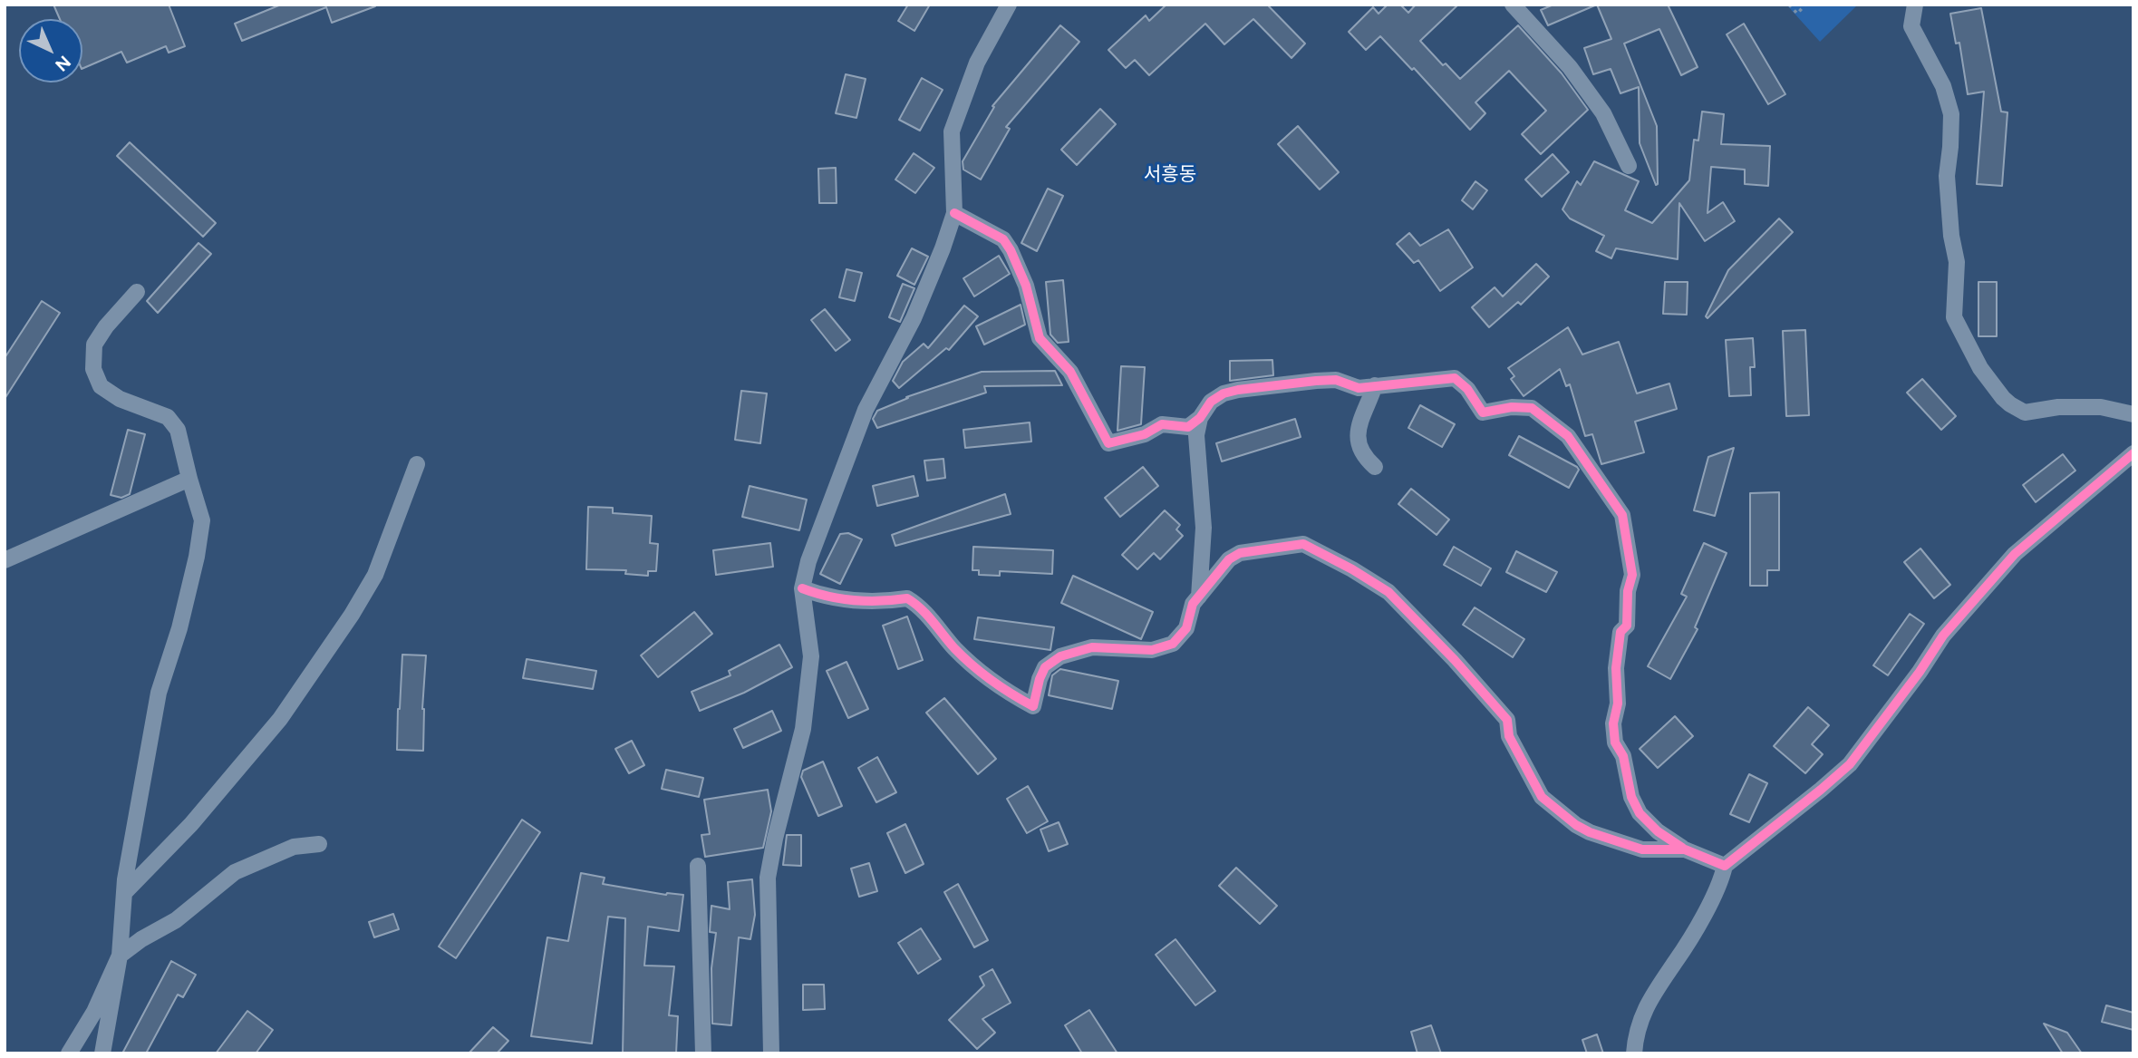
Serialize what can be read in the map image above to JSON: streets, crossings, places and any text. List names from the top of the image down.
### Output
{
  "districts": ["서흥동"],
  "north": "bottom right"
}
